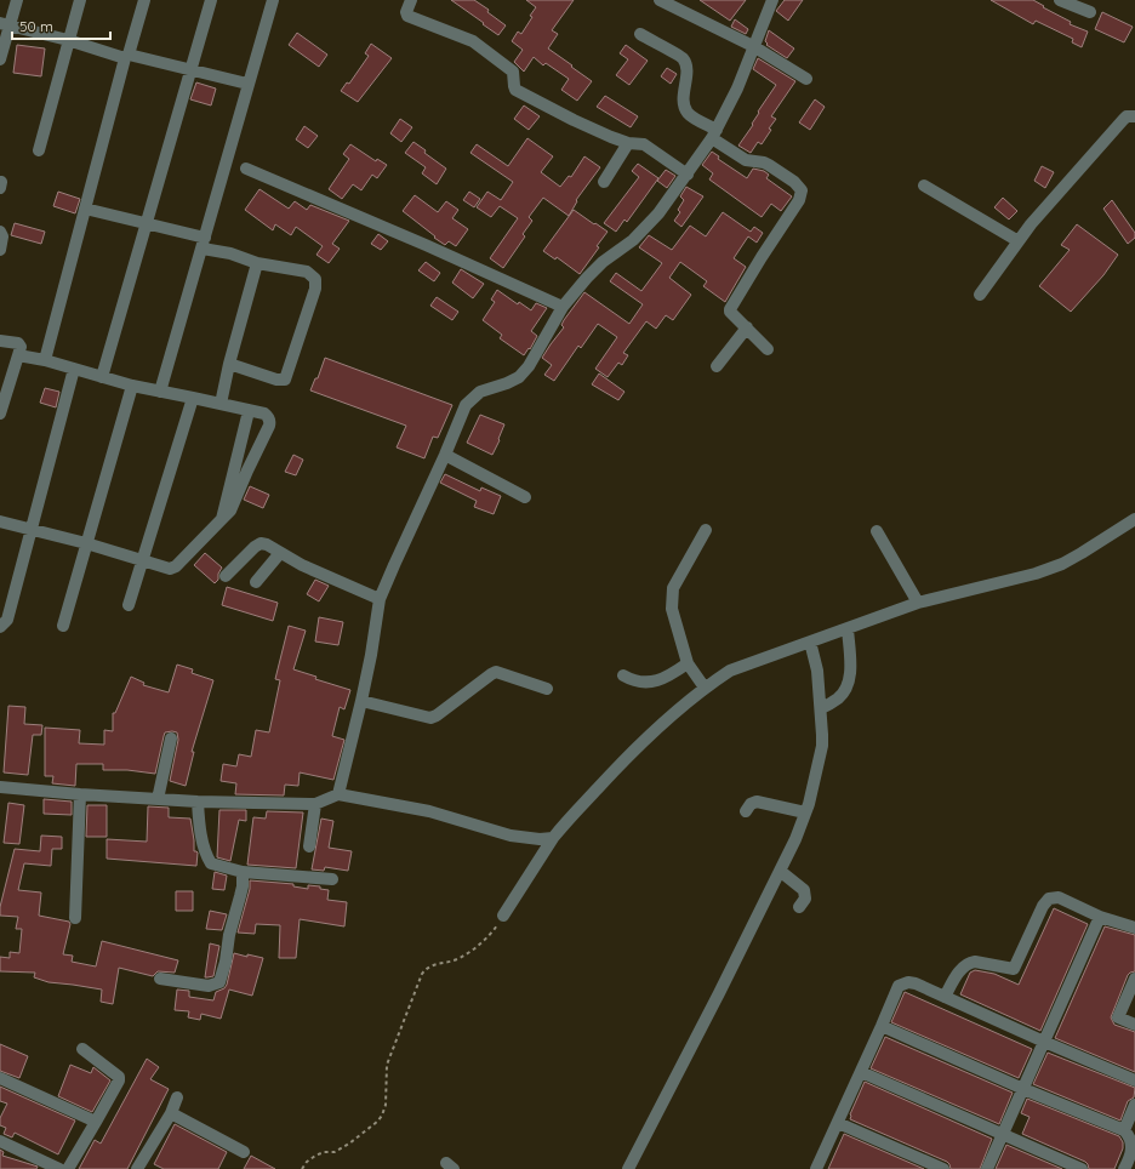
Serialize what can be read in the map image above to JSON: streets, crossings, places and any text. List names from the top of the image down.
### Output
{
  "scale_bar": "50 m"
}
